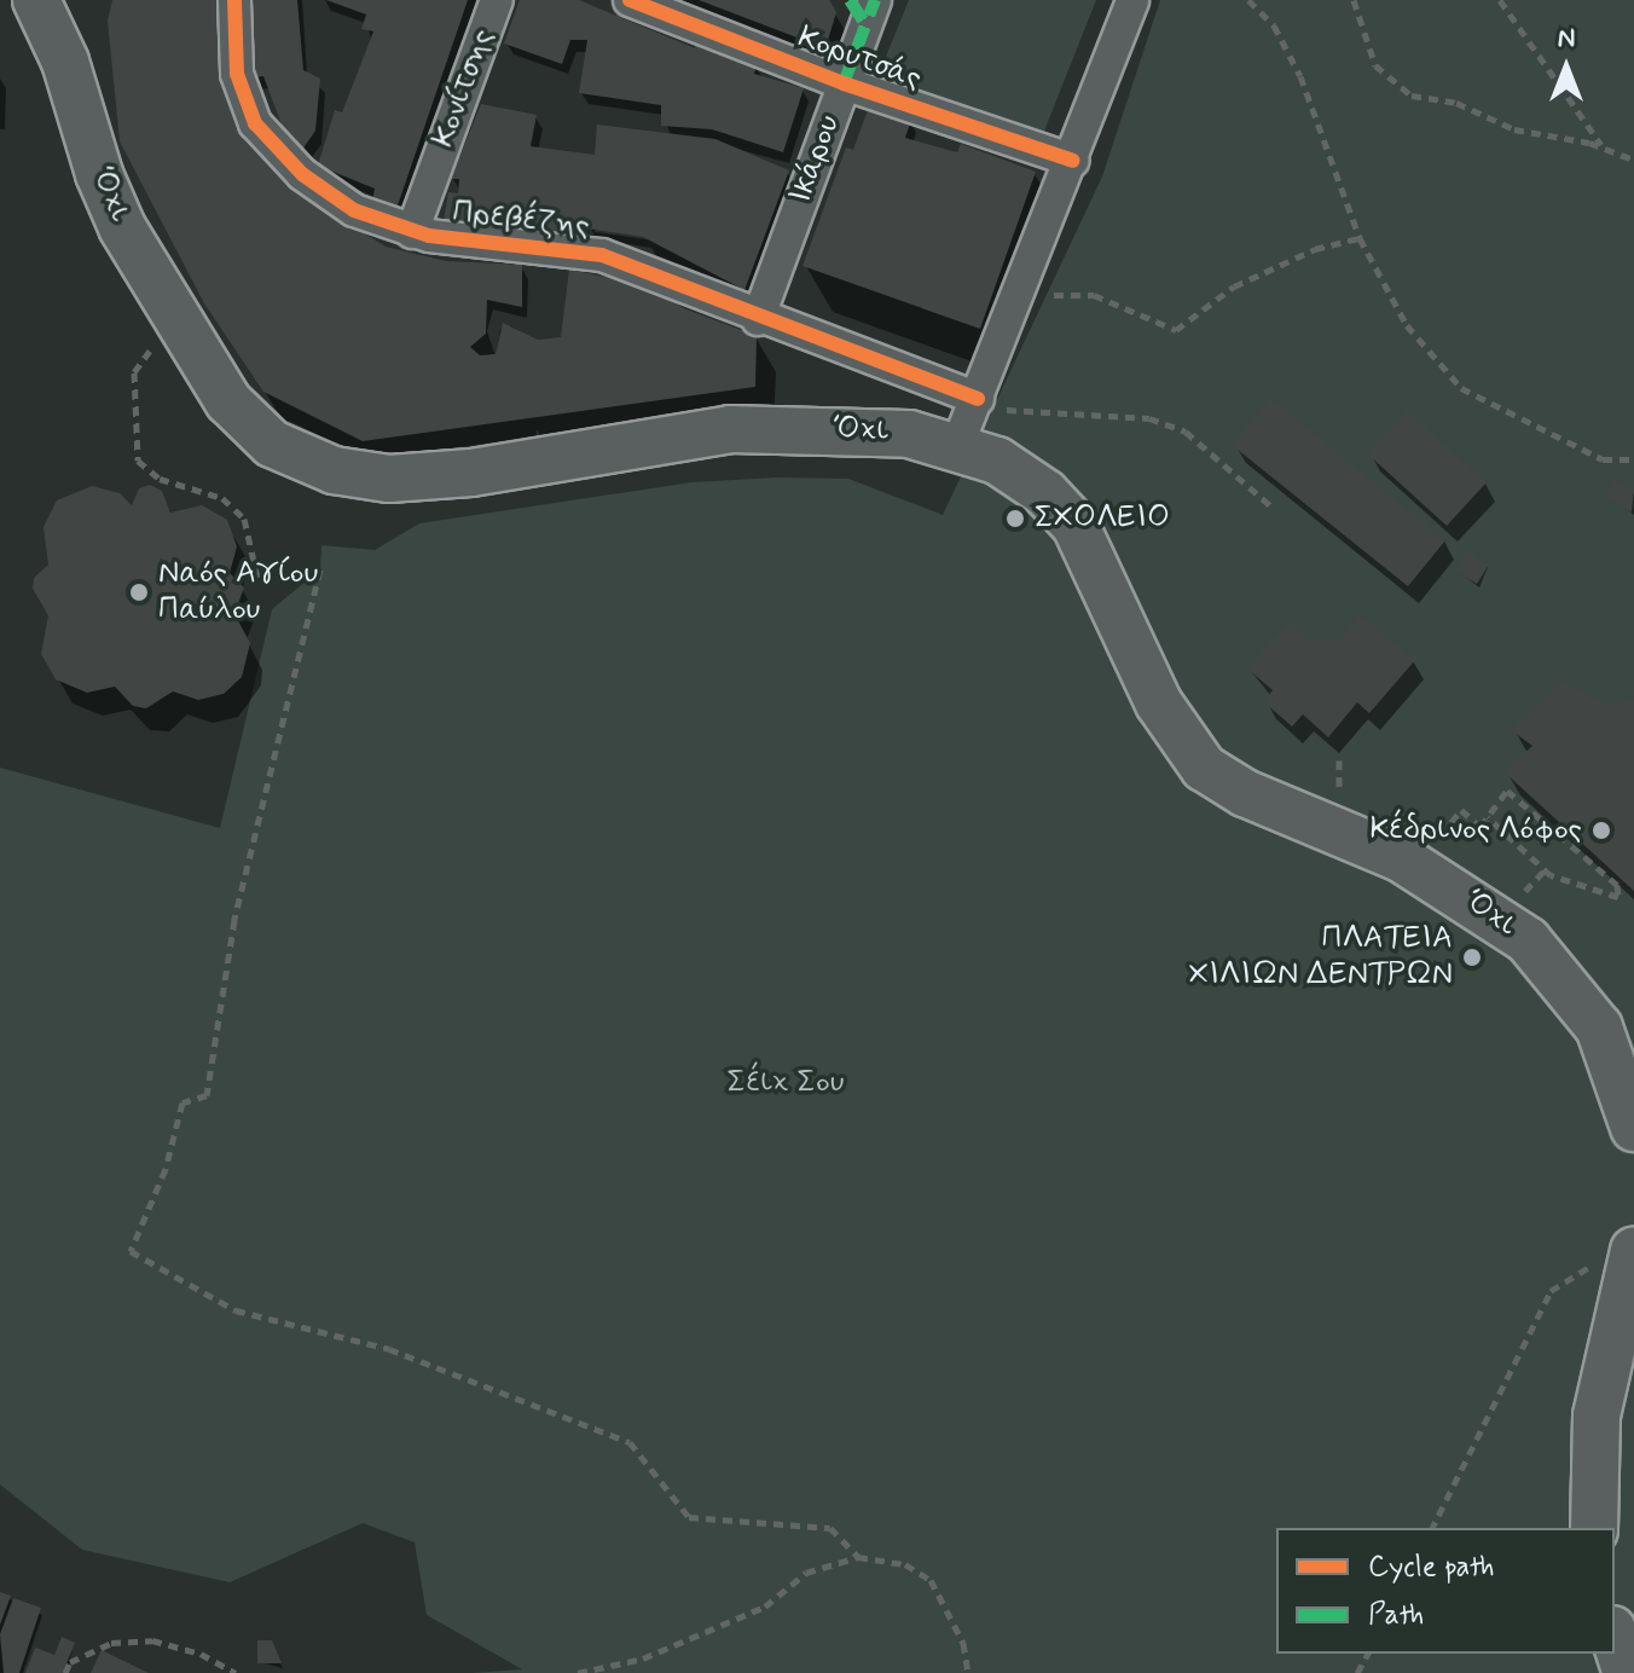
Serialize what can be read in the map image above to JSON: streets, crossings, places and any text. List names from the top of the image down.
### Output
{
  "streets": {
    "main road": ["Όχι"],
    "street": [
      "Κορυτσάς",
      "Κονίτσης",
      "Ικάρου",
      "Πρεβέζης"
    ]
  },
  "crossings": [
    ["Κορυτσάς", "Ικάρου"],
    ["Κονίτσης", "Πρεβέζης"],
    ["Ικάρου", "Πρεβέζης"]
  ],
  "parks": ["Σέιχ Σου"],
  "places": [
    "ΣΧΟΛΕΙΟ",
    "Ναός Αγίου Παύλου",
    "Κέδρινος Λόφος",
    "ΠΛΑΤΕΙΑ ΧΙΛΙΩΝ ΔΕΝΤΡΩΝ"
  ],
  "legend": ["Cycle path", "Path"],
  "north": "top"
}
